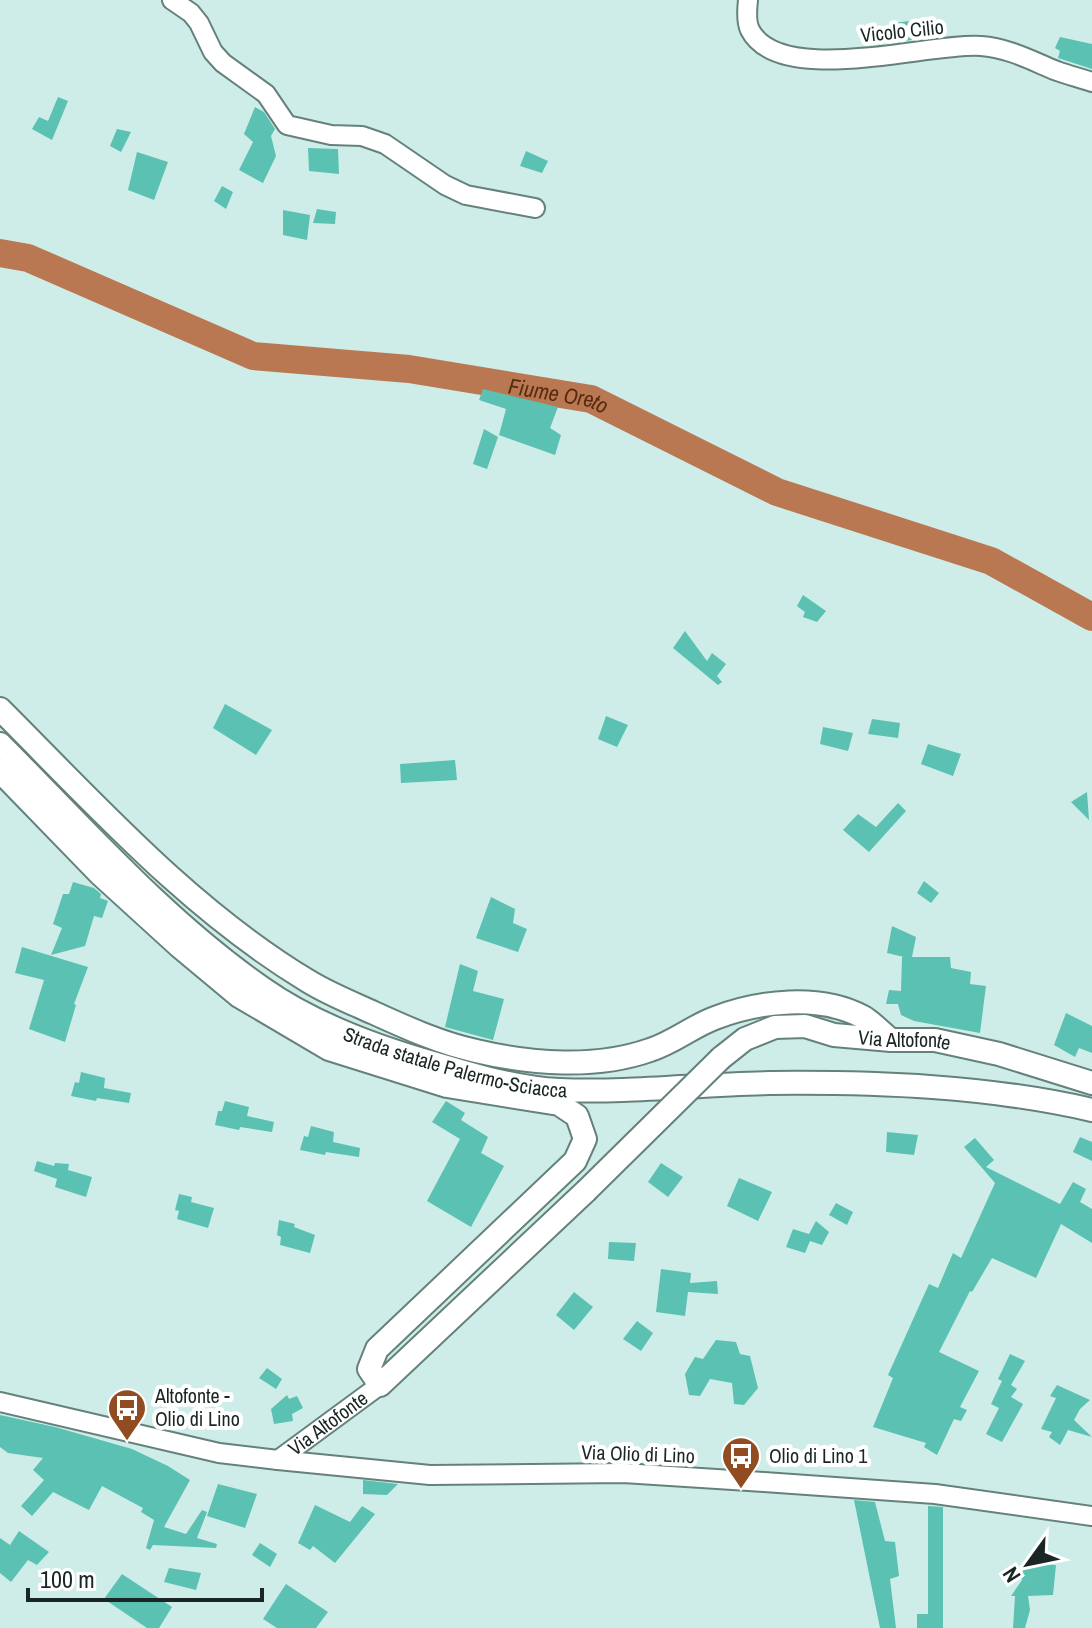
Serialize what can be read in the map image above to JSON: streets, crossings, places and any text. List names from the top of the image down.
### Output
{
  "streets": {
    "main road": ["Via Altofonte", "Strada statale Palermo-Sciacca"],
    "street": ["Vicolo Cilio", "Via Olio di Lino"]
  },
  "crossings": [
    ["Via Altofonte", "Via Olio di Lino"]
  ],
  "water": ["Fiume Oreto"],
  "places": {
    "bus stop": ["Altofonte - Olio di Lino", "Olio di Lino 1"]
  },
  "scale_bar": "100 m",
  "north": "bottom left"
}
